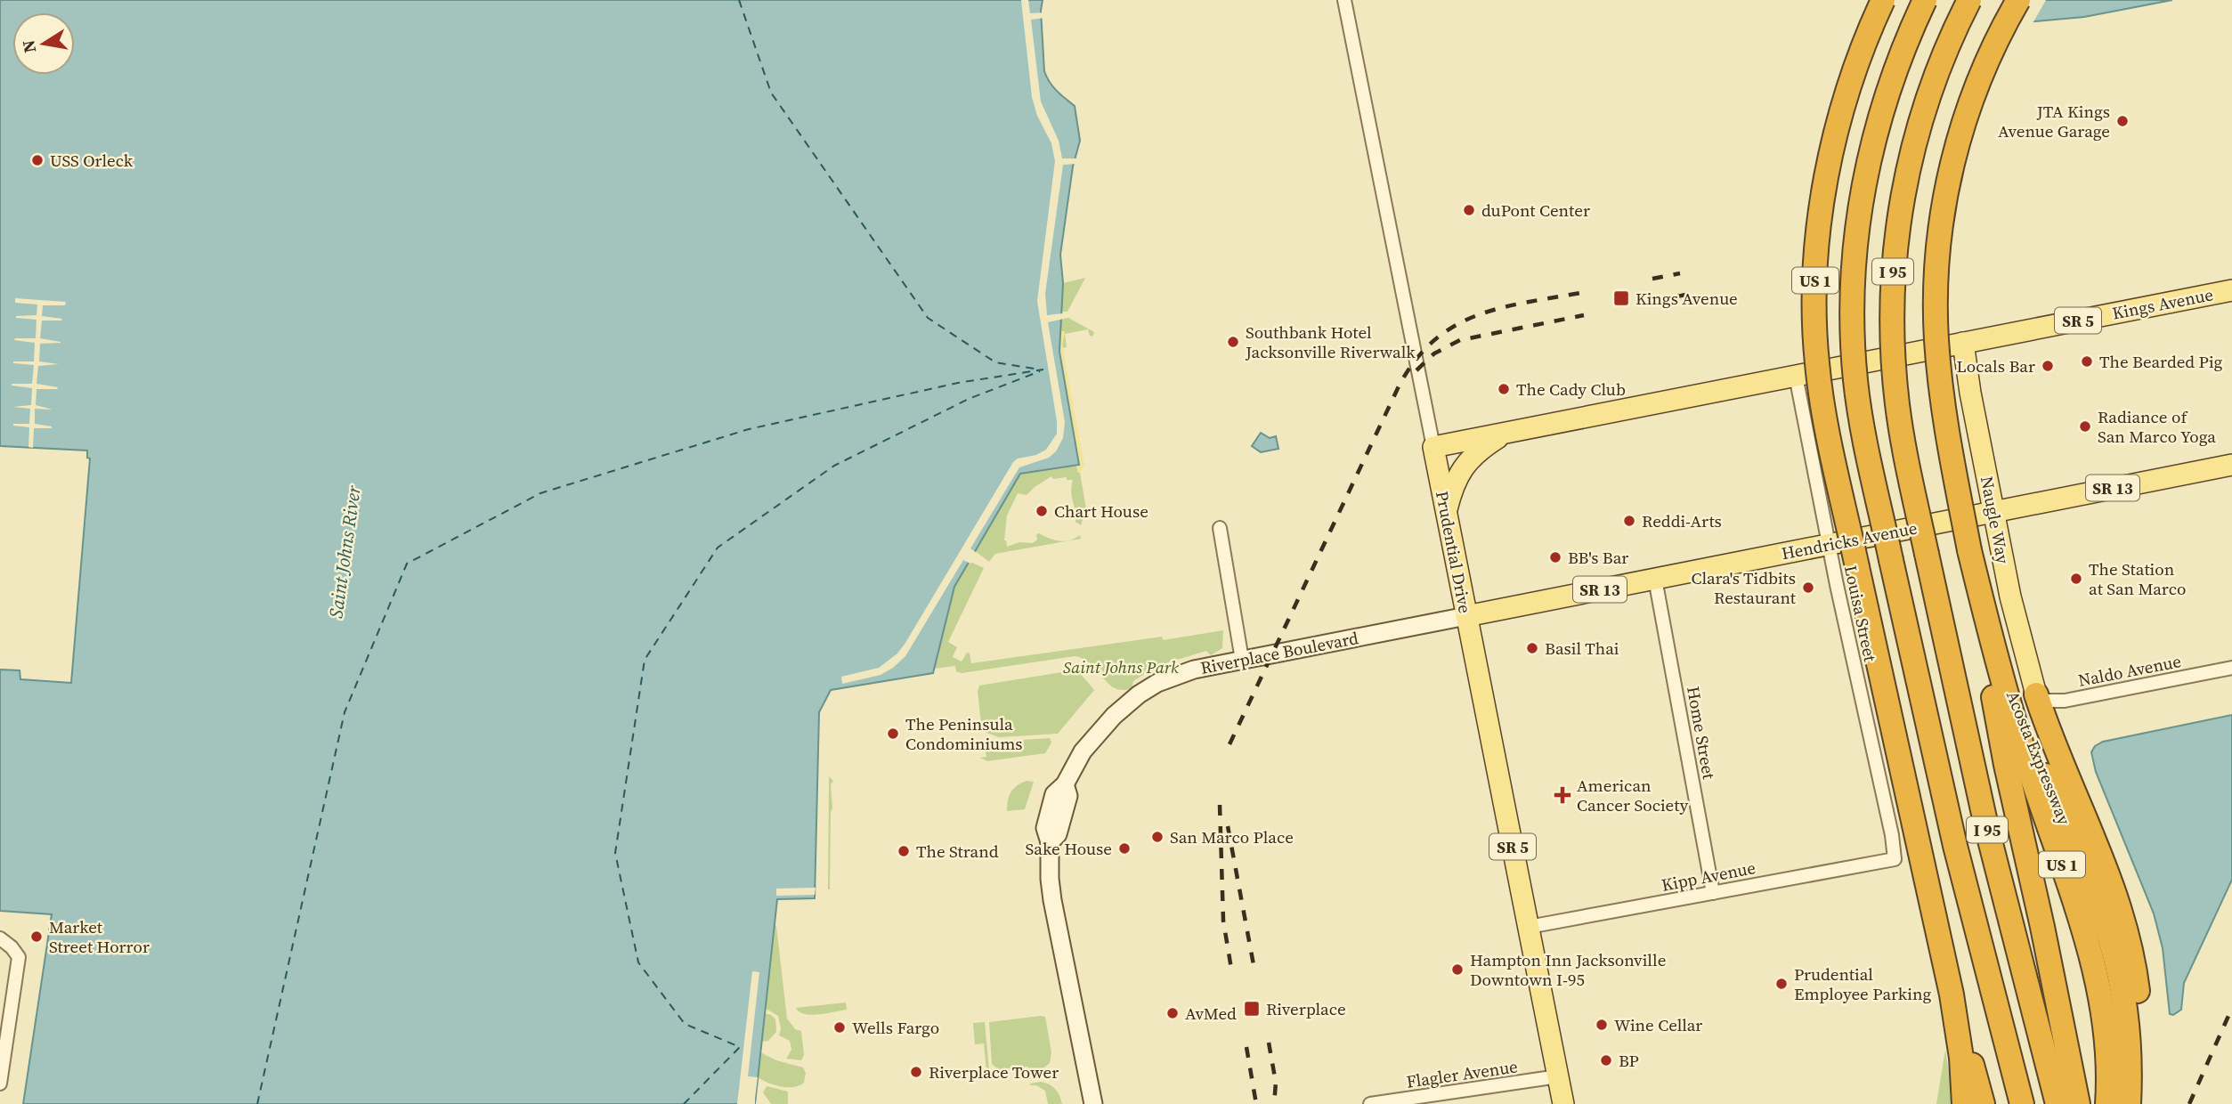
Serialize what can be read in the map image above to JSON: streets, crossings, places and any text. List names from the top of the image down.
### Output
{
  "streets": {
    "highway": ["I 95", "US 1", "Acosta Expressway"],
    "main road": [
      "Kings Avenue",
      "SR 5",
      "SR 13",
      "Naugle Way",
      "Hendricks Avenue",
      "Prudential Drive",
      "Riverplace Boulevard"
    ],
    "street": [
      "Louisa Street",
      "Naldo Avenue",
      "Home Street",
      "Kipp Avenue",
      "Flagler Avenue"
    ]
  },
  "crossings": [
    ["US 1", "Acosta Expressway"],
    ["Kings Avenue", "SR 5"],
    ["Kings Avenue", "Naugle Way"],
    ["Kings Avenue", "Prudential Drive"],
    ["Kings Avenue", "Louisa Street"],
    ["SR 5", "Prudential Drive"],
    ["Naugle Way", "Hendricks Avenue"],
    ["Naugle Way", "Naldo Avenue"],
    ["Hendricks Avenue", "Prudential Drive"],
    ["Hendricks Avenue", "Louisa Street"],
    ["Hendricks Avenue", "Riverplace Boulevard"],
    ["Hendricks Avenue", "Home Street"],
    ["Prudential Drive", "Riverplace Boulevard"],
    ["Prudential Drive", "Kipp Avenue"],
    ["Prudential Drive", "Flagler Avenue"],
    ["Louisa Street", "Kipp Avenue"],
    ["Home Street", "Kipp Avenue"]
  ],
  "water": ["Saint Johns River"],
  "parks": ["Saint Johns Park"],
  "places": {
    "other": [
      "JTA Kings Avenue Garage",
      "USS Orleck",
      "duPont Center",
      "Southbank Hotel Jacksonville Riverwalk",
      "The Bearded Pig",
      "Locals Bar",
      "The Cady Club",
      "Radiance of San Marco Yoga",
      "Chart House",
      "Reddi-Arts",
      "BB's Bar",
      "The Station at San Marco",
      "Clara's Tidbits Restaurant",
      "Basil Thai",
      "The Peninsula Condominiums",
      "San Marco Place",
      "Sake House",
      "The Strand",
      "Market Street Horror",
      "Hampton Inn Jacksonville Downtown I-95",
      "Prudential Employee Parking",
      "AvMed",
      "Wine Cellar",
      "Wells Fargo",
      "BP",
      "Riverplace Tower"
    ],
    "transit": ["Kings Avenue", "Riverplace"],
    "health": ["American Cancer Society"]
  },
  "north": "left"
}
